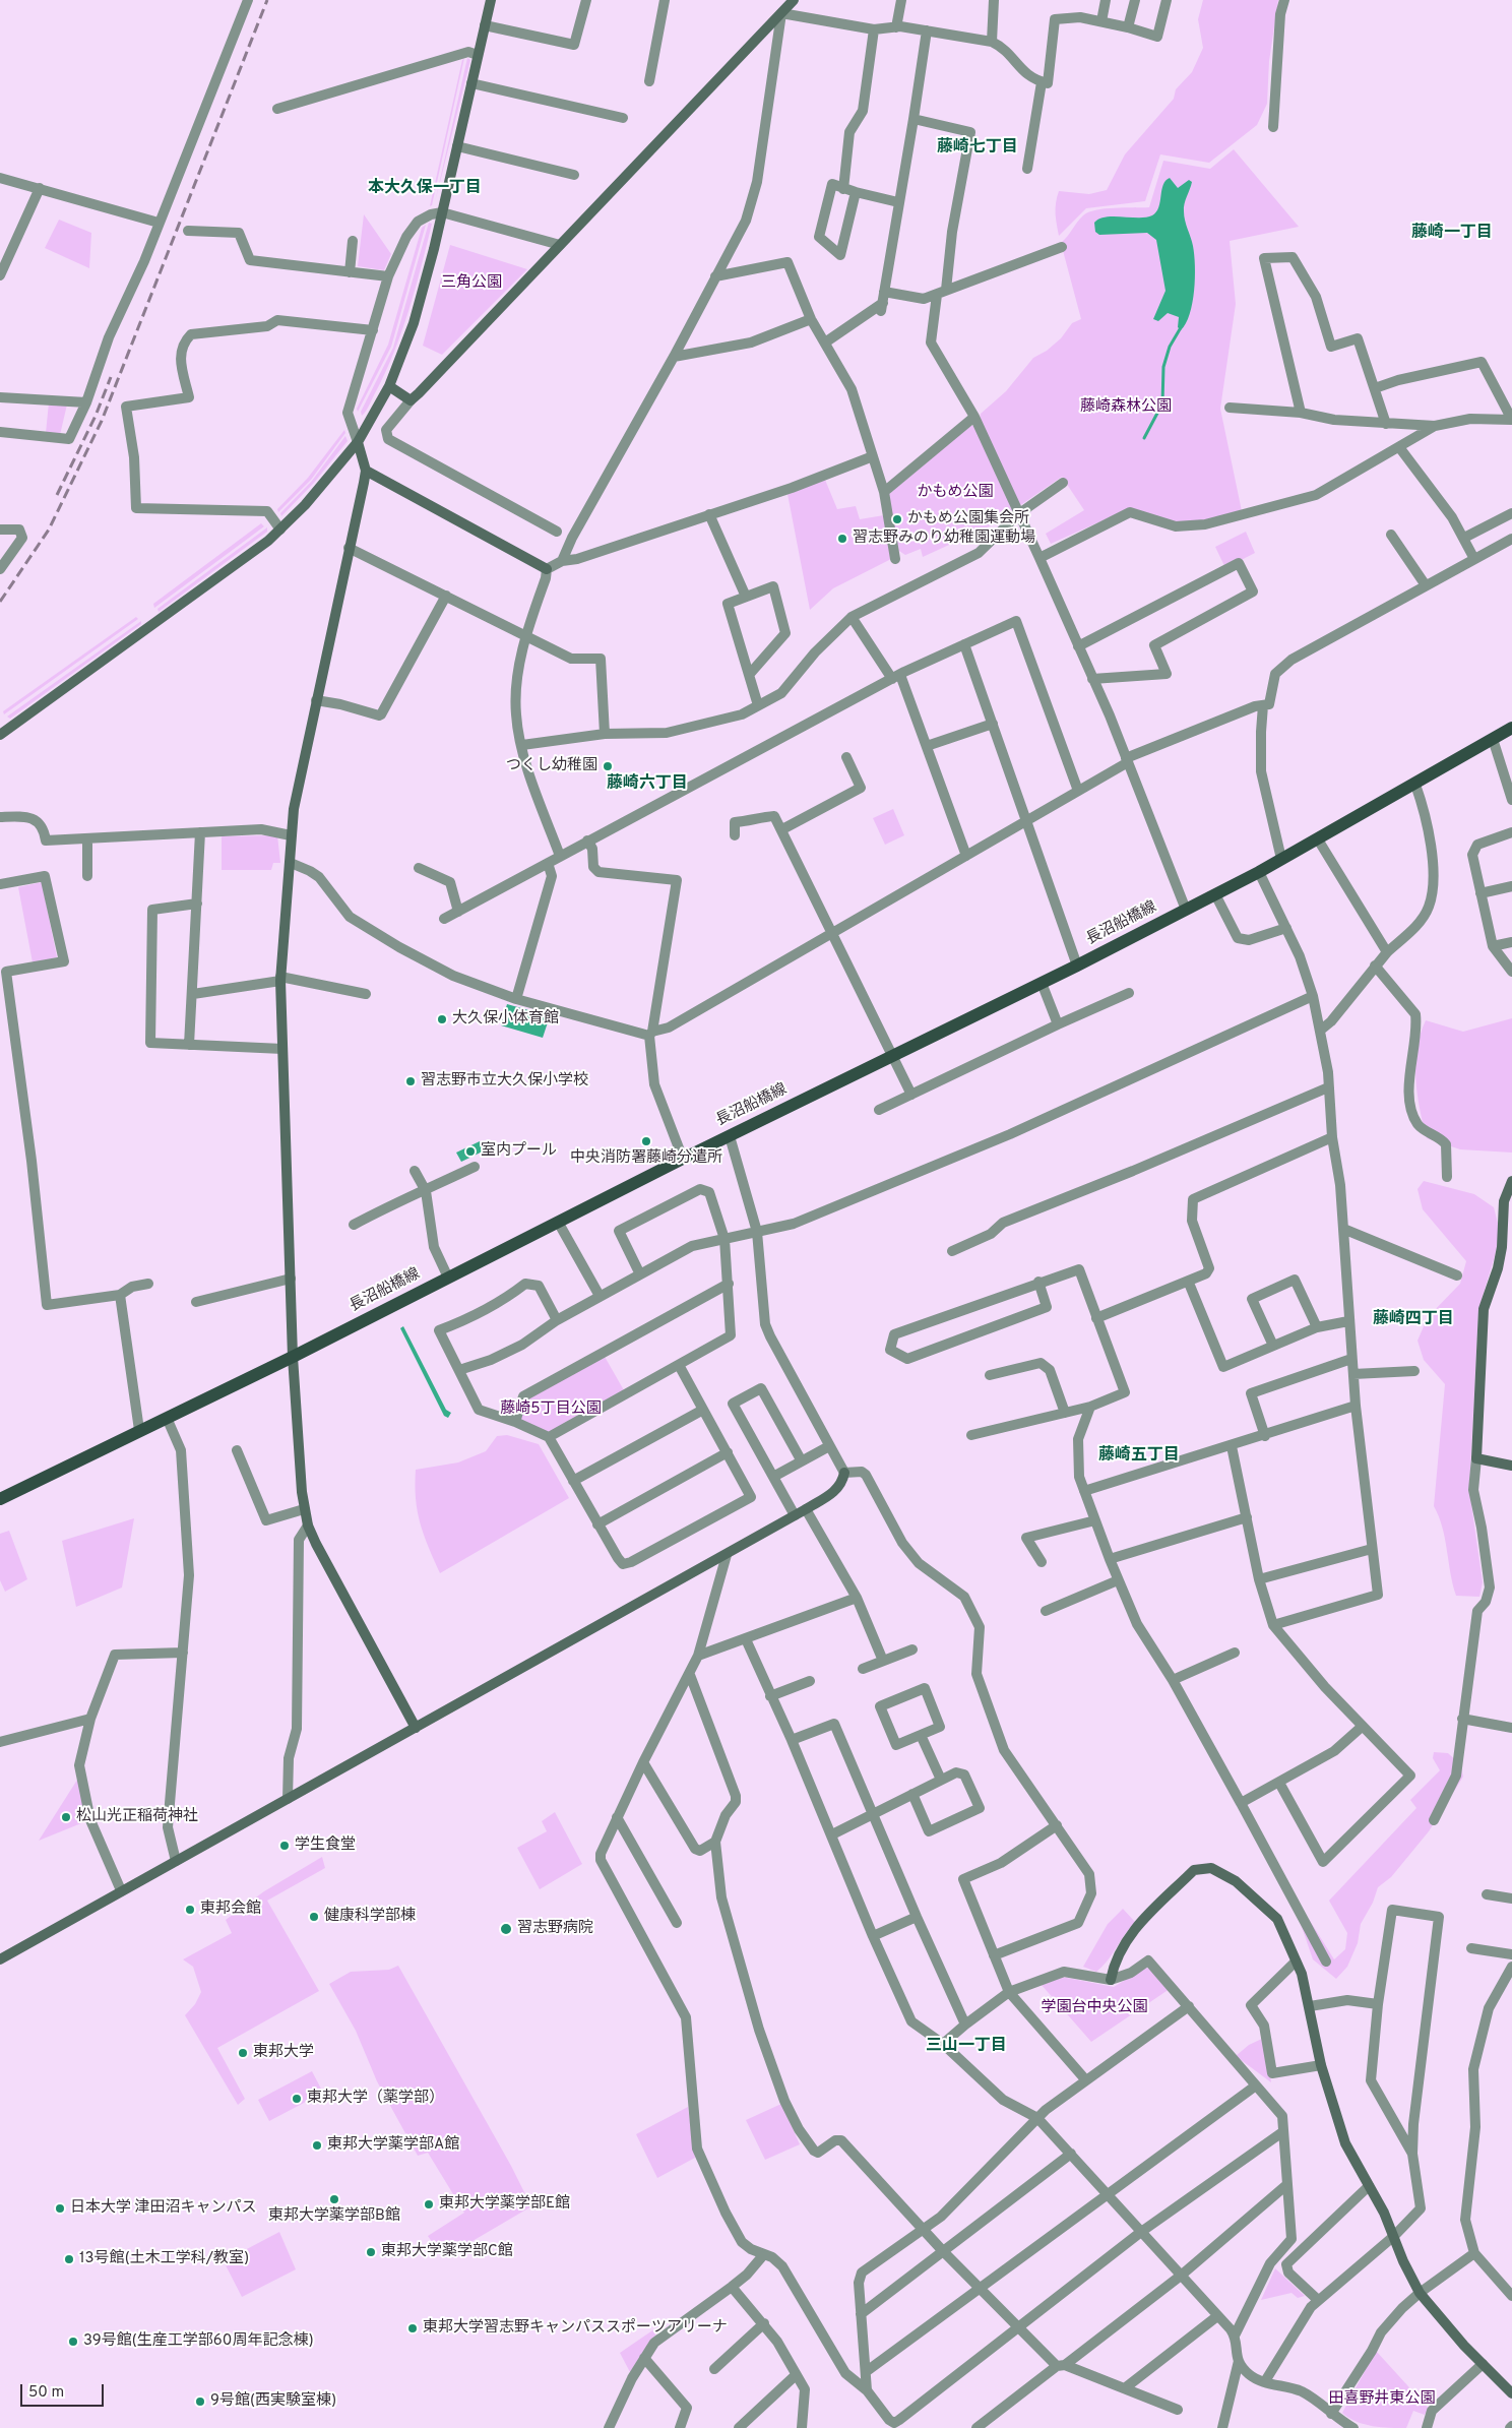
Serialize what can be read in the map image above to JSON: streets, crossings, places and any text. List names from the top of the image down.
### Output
{
  "streets": {
    "main road": ["長沼船橋線"]
  },
  "districts": [
    "藤崎七丁目",
    "本大久保一丁目",
    "藤崎一丁目",
    "藤崎六丁目",
    "藤崎四丁目",
    "藤崎五丁目",
    "三山一丁目"
  ],
  "parks": [
    "三角公園",
    "藤崎森林公園",
    "かもめ公園",
    "藤崎5丁目公園",
    "学園台中央公園",
    "田喜野井東公園"
  ],
  "places": [
    "かもめ公園集会所",
    "習志野みのり幼稚園運動場",
    "つくし幼稚園",
    "大久保小体育館",
    "習志野市立大久保小学校",
    "中央消防署藤崎分遣所",
    "室内プール",
    "松山光正稲荷神社",
    "学生食堂",
    "東邦会館",
    "健康科学部棟",
    "習志野病院",
    "東邦大学",
    "東邦大学（薬学部）",
    "東邦大学薬学部A館",
    "東邦大学薬学部B館",
    "東邦大学薬学部E館",
    "日本大学 津田沼キャンパス",
    "東邦大学薬学部C館",
    "13号館(土木工学科/教室)",
    "東邦大学習志野キャンパススポーツアリーナ",
    "39号館(生産工学部60周年記念棟)",
    "9号館(西実験室棟)"
  ],
  "scale_bar": "50 m"
}
